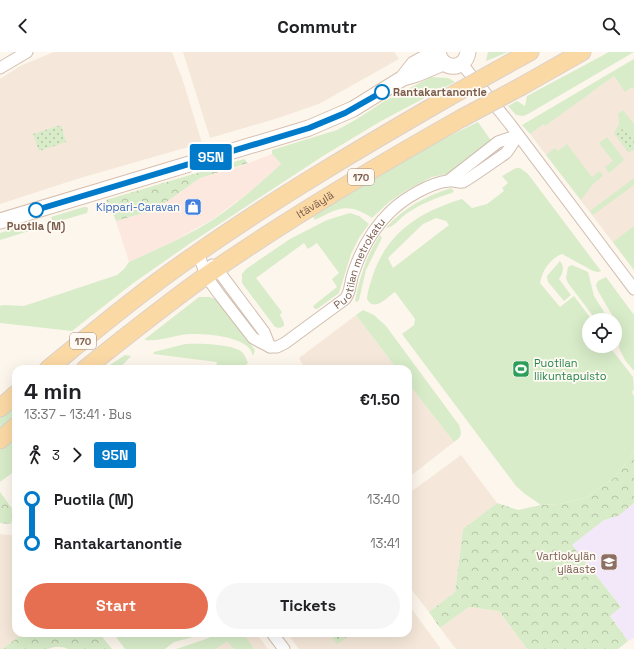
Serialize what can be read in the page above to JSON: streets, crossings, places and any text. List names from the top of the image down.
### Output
{
  "streets": {
    "main road": ["170", "Itäväylä"],
    "street": ["Puotilan metrokatu"]
  },
  "crossings": [
    ["170", "Puotilan metrokatu"],
    ["Itäväylä", "Puotilan metrokatu"]
  ],
  "places": {
    "other": ["Rantakartanontie", "Puotila (M)"],
    "shop": ["Kippari-Caravan"],
    "sports": ["Puotilan liikuntapuisto"],
    "school or university": ["Vartiokylän yläaste"]
  },
  "lines": ["bus line 95N"],
  "page": {
    "header": "Commutr",
    "on_map": "95N",
    "heading": ["4 min", "13:37 – 13:41 · Bus", "€1.50"],
    "legs": ["3", "95N"],
    "list": [
      {
        "name": "Puotila (M)",
        "value": "13:40"
      },
      {
        "name": "Rantakartanontie",
        "value": "13:41"
      }
    ],
    "buttons": ["Start", "Tickets"]
  }
}
